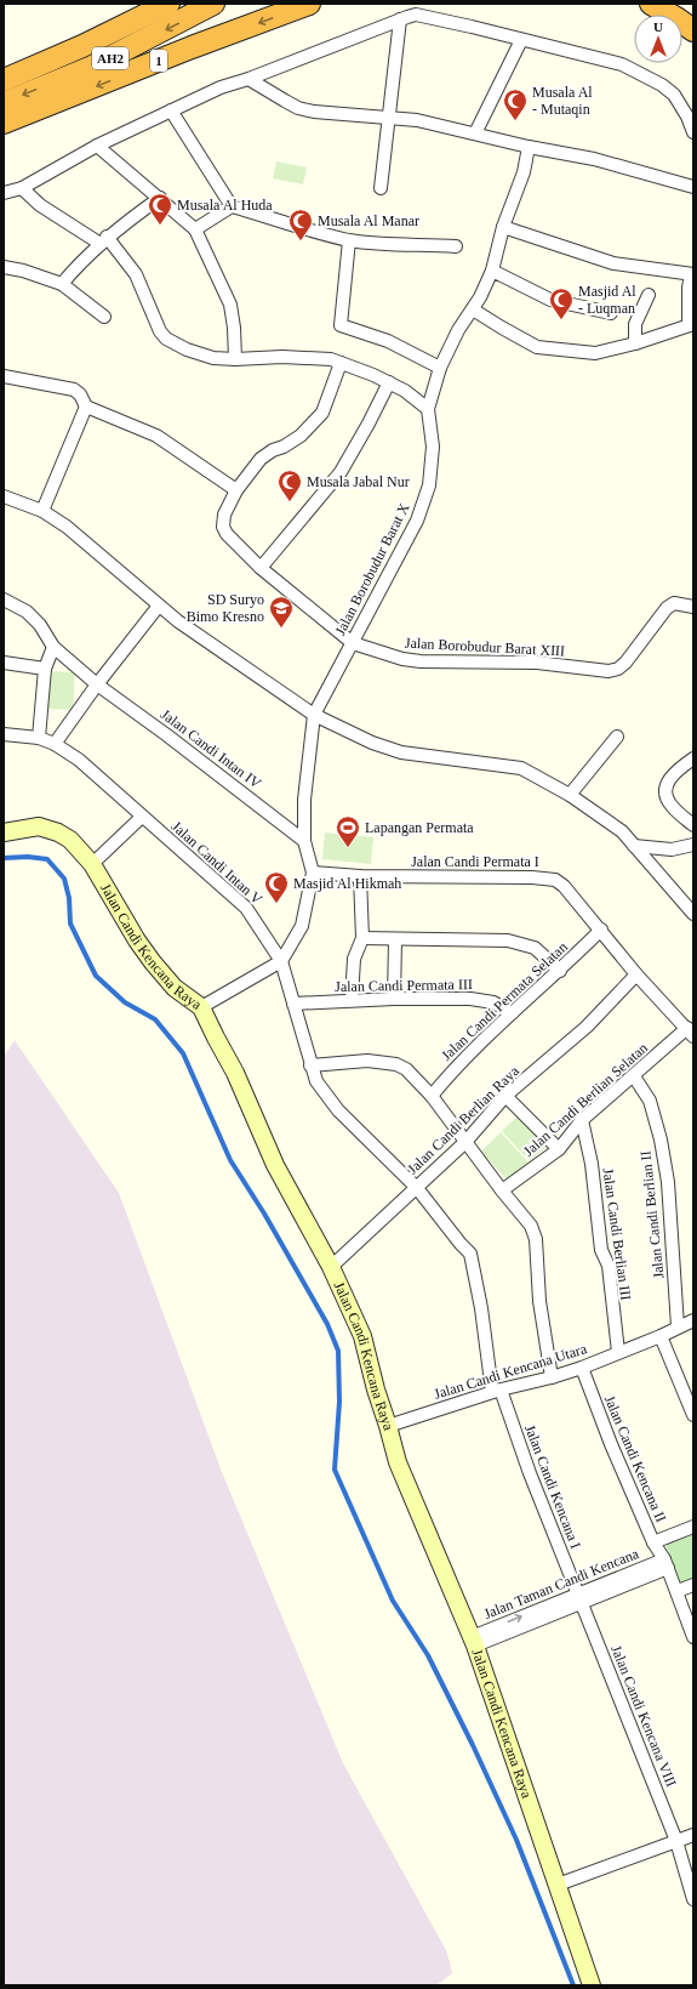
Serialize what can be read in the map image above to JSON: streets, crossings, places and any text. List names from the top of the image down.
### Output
{
  "streets": {
    "highway": ["AH2", "1"],
    "street": [
      "Jalan Borobudur Barat X",
      "Jalan Borobudur Barat XIII",
      "Jalan Candi Intan IV",
      "Jalan Candi Permata I",
      "Jalan Candi Intan V",
      "Jalan Candi Kencana Raya",
      "Jalan Candi Permata III",
      "Jalan Candi Permata Selatan",
      "Jalan Candi Berlian Selatan",
      "Jalan Candi Berlian Raya",
      "Jalan Candi Berlian II",
      "Jalan Candi Berlian III",
      "Jalan Candi Kencana Utara",
      "Jalan Candi Kencana II",
      "Jalan Candi Kencana I",
      "Jalan Taman Candi Kencana",
      "Jalan Candi Kencana VIII"
    ]
  },
  "crossings": [
    ["AH2", "1"],
    ["Jalan Borobudur Barat X", "Jalan Borobudur Barat XIII"],
    ["Jalan Candi Permata I", "Jalan Candi Permata Selatan"],
    ["Jalan Candi Permata I", "Jalan Candi Berlian Selatan"],
    ["Jalan Candi Permata I", "Jalan Candi Berlian Raya"],
    ["Jalan Candi Intan V", "Jalan Candi Permata III"],
    ["Jalan Candi Intan V", "Jalan Candi Berlian Raya"],
    ["Jalan Candi Intan V", "Jalan Candi Kencana I"],
    ["Jalan Candi Kencana Raya", "Jalan Candi Berlian Raya"],
    ["Jalan Candi Kencana Raya", "Jalan Candi Kencana Utara"],
    ["Jalan Candi Kencana Raya", "Jalan Taman Candi Kencana"],
    ["Jalan Candi Permata III", "Jalan Candi Permata Selatan"],
    ["Jalan Candi Berlian Selatan", "Jalan Candi Berlian II"],
    ["Jalan Candi Berlian Selatan", "Jalan Candi Berlian III"],
    ["Jalan Candi Berlian Raya", "Jalan Candi Kencana I"],
    ["Jalan Candi Berlian II", "Jalan Candi Kencana Utara"],
    ["Jalan Candi Berlian III", "Jalan Candi Kencana Utara"],
    ["Jalan Candi Kencana Utara", "Jalan Candi Kencana II"],
    ["Jalan Candi Kencana Utara", "Jalan Candi Kencana I"],
    ["Jalan Candi Kencana II", "Jalan Taman Candi Kencana"],
    ["Jalan Candi Kencana I", "Jalan Taman Candi Kencana"],
    ["Jalan Candi Kencana I", "Jalan Candi Kencana VIII"],
    ["Jalan Taman Candi Kencana", "Jalan Candi Kencana VIII"]
  ],
  "places": {
    "mosque": [
      "Musala Al - Mutaqin",
      "Musala Al Huda",
      "Musala Al Manar",
      "Masjid Al - Luqman",
      "Musala Jabal Nur",
      "Masjid Al Hikmah"
    ],
    "school or university": ["SD Suryo Bimo Kresno"],
    "sports": ["Lapangan Permata"]
  },
  "north": "top"
}
